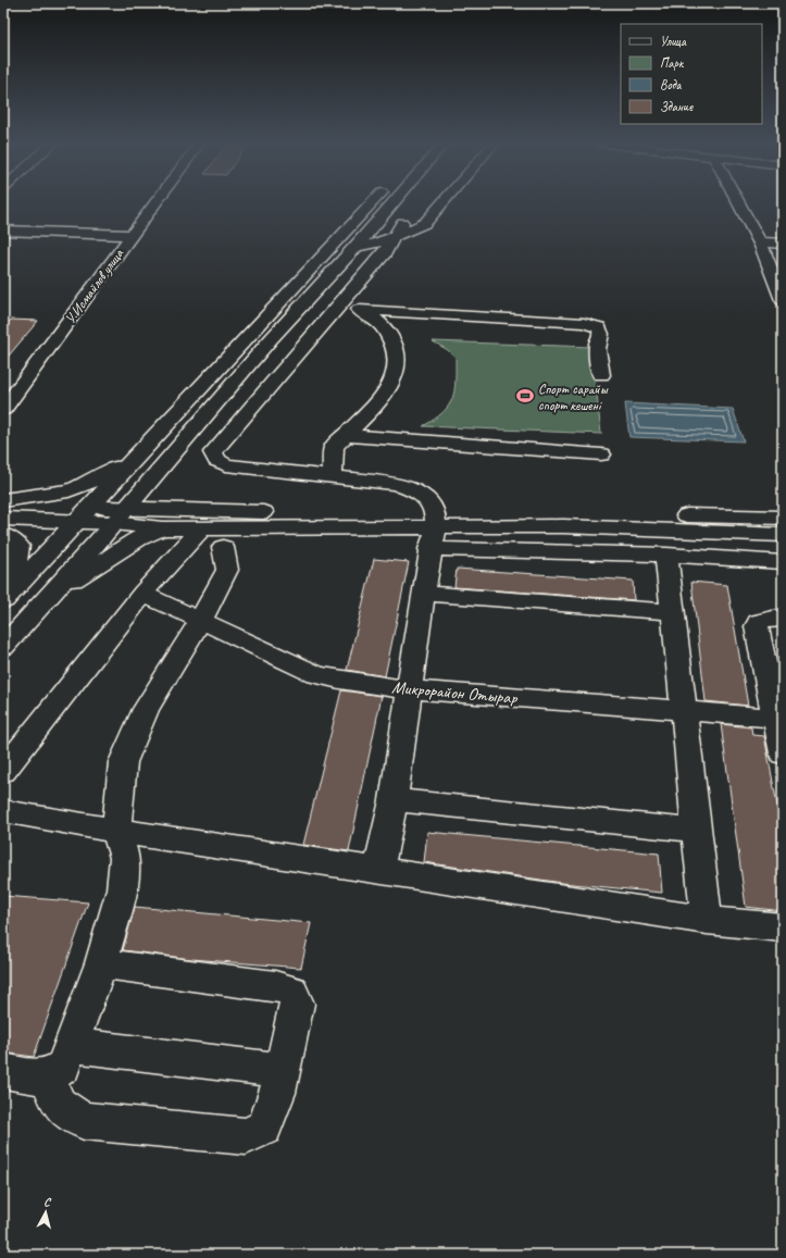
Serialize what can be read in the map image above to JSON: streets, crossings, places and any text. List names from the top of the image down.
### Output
{
  "streets": {
    "main road": ["У.Исмайлов улица", "Микрорайон Отырар"]
  },
  "places": {
    "sports": ["Спорт сарайы спорт кешені"]
  },
  "legend": [
    "Улица",
    "Парк",
    "Вода",
    "Здание"
  ],
  "north": "top"
}
